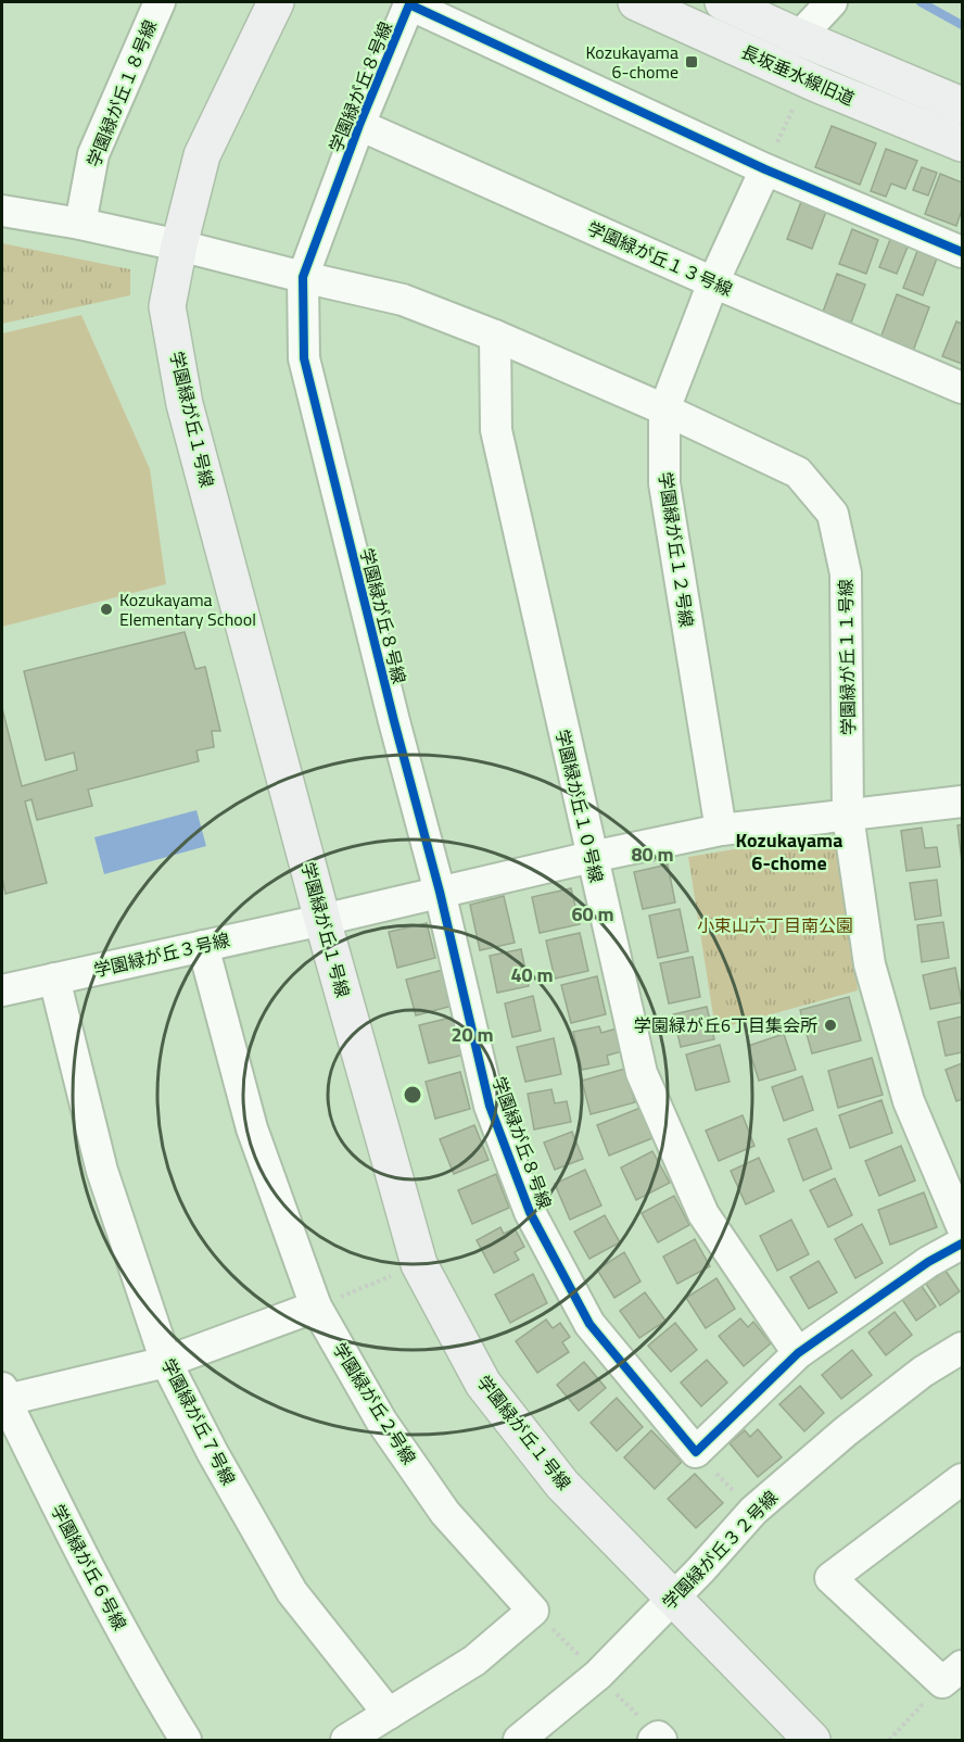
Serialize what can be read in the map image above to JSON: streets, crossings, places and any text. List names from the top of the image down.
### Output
{
  "streets": {
    "street": [
      "長坂垂水線旧道",
      "学園緑が丘８号線",
      "学園緑が丘１８号線",
      "学園緑が丘１３号線",
      "学園緑が丘１号線",
      "学園緑が丘１２号線",
      "学園緑が丘１１号線",
      "学園緑が丘１０号線",
      "学園緑が丘３号線",
      "学園緑が丘２号線",
      "学園緑が丘７号線",
      "学園緑が丘３２号線",
      "学園緑が丘６号線"
    ]
  },
  "crossings": [
    ["学園緑が丘８号線", "学園緑が丘１３号線"],
    ["学園緑が丘８号線", "学園緑が丘１２号線"],
    ["学園緑が丘８号線", "学園緑が丘１１号線"],
    ["学園緑が丘８号線", "学園緑が丘３号線"],
    ["学園緑が丘１８号線", "学園緑が丘１１号線"],
    ["学園緑が丘１３号線", "学園緑が丘１２号線"],
    ["学園緑が丘１号線", "学園緑が丘１１号線"],
    ["学園緑が丘１号線", "学園緑が丘３号線"],
    ["学園緑が丘１号線", "学園緑が丘３２号線"],
    ["学園緑が丘１２号線", "学園緑が丘１１号線"],
    ["学園緑が丘１２号線", "学園緑が丘３号線"],
    ["学園緑が丘１１号線", "学園緑が丘１０号線"],
    ["学園緑が丘１１号線", "学園緑が丘３号線"],
    ["学園緑が丘１０号線", "学園緑が丘３号線"],
    ["学園緑が丘３号線", "学園緑が丘２号線"],
    ["学園緑が丘３号線", "学園緑が丘７号線"]
  ],
  "districts": ["Kozukayama 6-chome"],
  "parks": ["小束山六丁目南公園"],
  "places": {
    "transit": ["Kozukayama 6-chome"],
    "other": ["Kozukayama Elementary School", "学園緑が丘6丁目集会所"]
  },
  "rings": [
    "80 m",
    "60 m",
    "40 m",
    "20 m"
  ]
}
